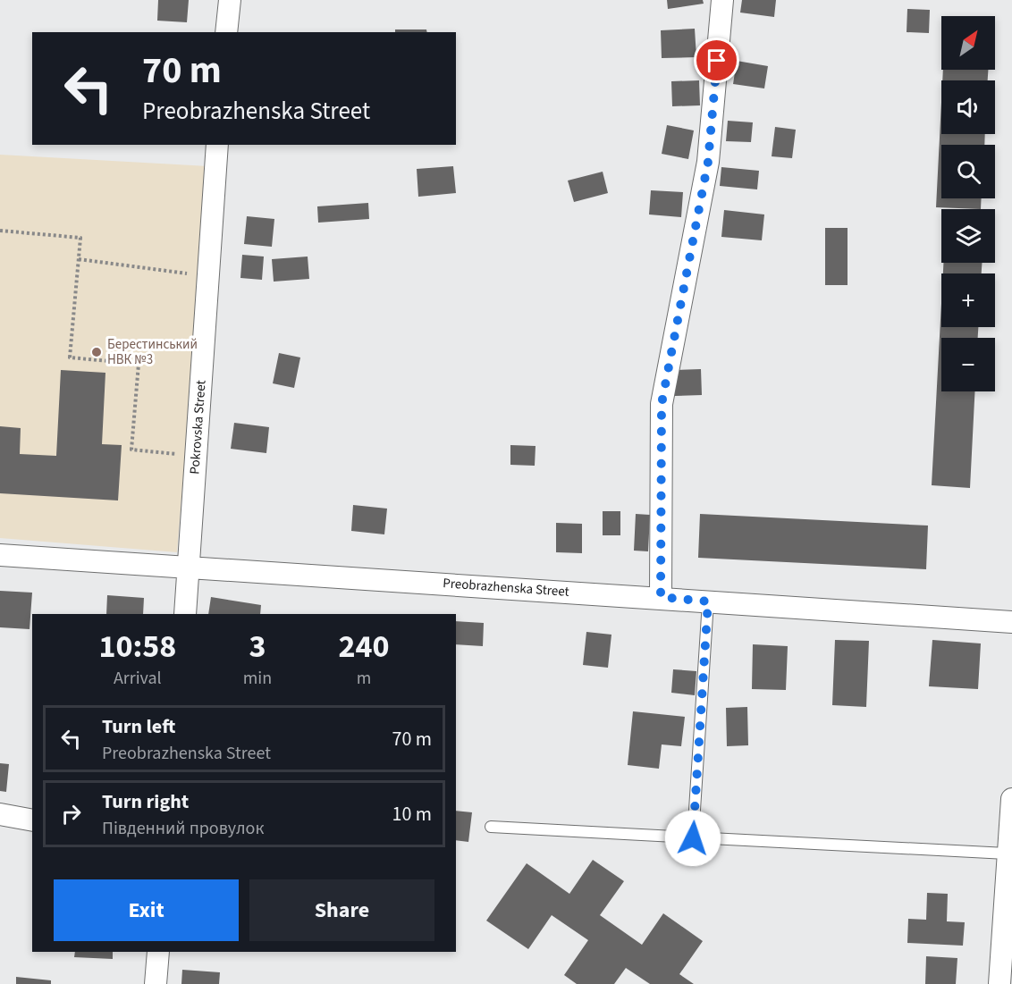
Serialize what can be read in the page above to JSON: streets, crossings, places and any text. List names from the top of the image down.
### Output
{
  "streets": {
    "street": ["Pokrovska Street", "Preobrazhenska Street"]
  },
  "crossings": [
    ["Pokrovska Street", "Preobrazhenska Street"]
  ],
  "places": ["Берестинський НВК №3"],
  "north": "top right",
  "page": {
    "map_buttons": ["+", "−"],
    "turn": ["70 m", "Preobrazhenska Street"],
    "eta": [
      "10:58",
      "Arrival",
      "3",
      "min",
      "240",
      "m"
    ],
    "list": [
      {
        "name": "Turn left",
        "note": "Preobrazhenska Street",
        "value": "70 m"
      },
      {
        "name": "Turn right",
        "note": "Південний провулок",
        "value": "10 m"
      }
    ],
    "buttons": ["Exit", "Share"]
  }
}
